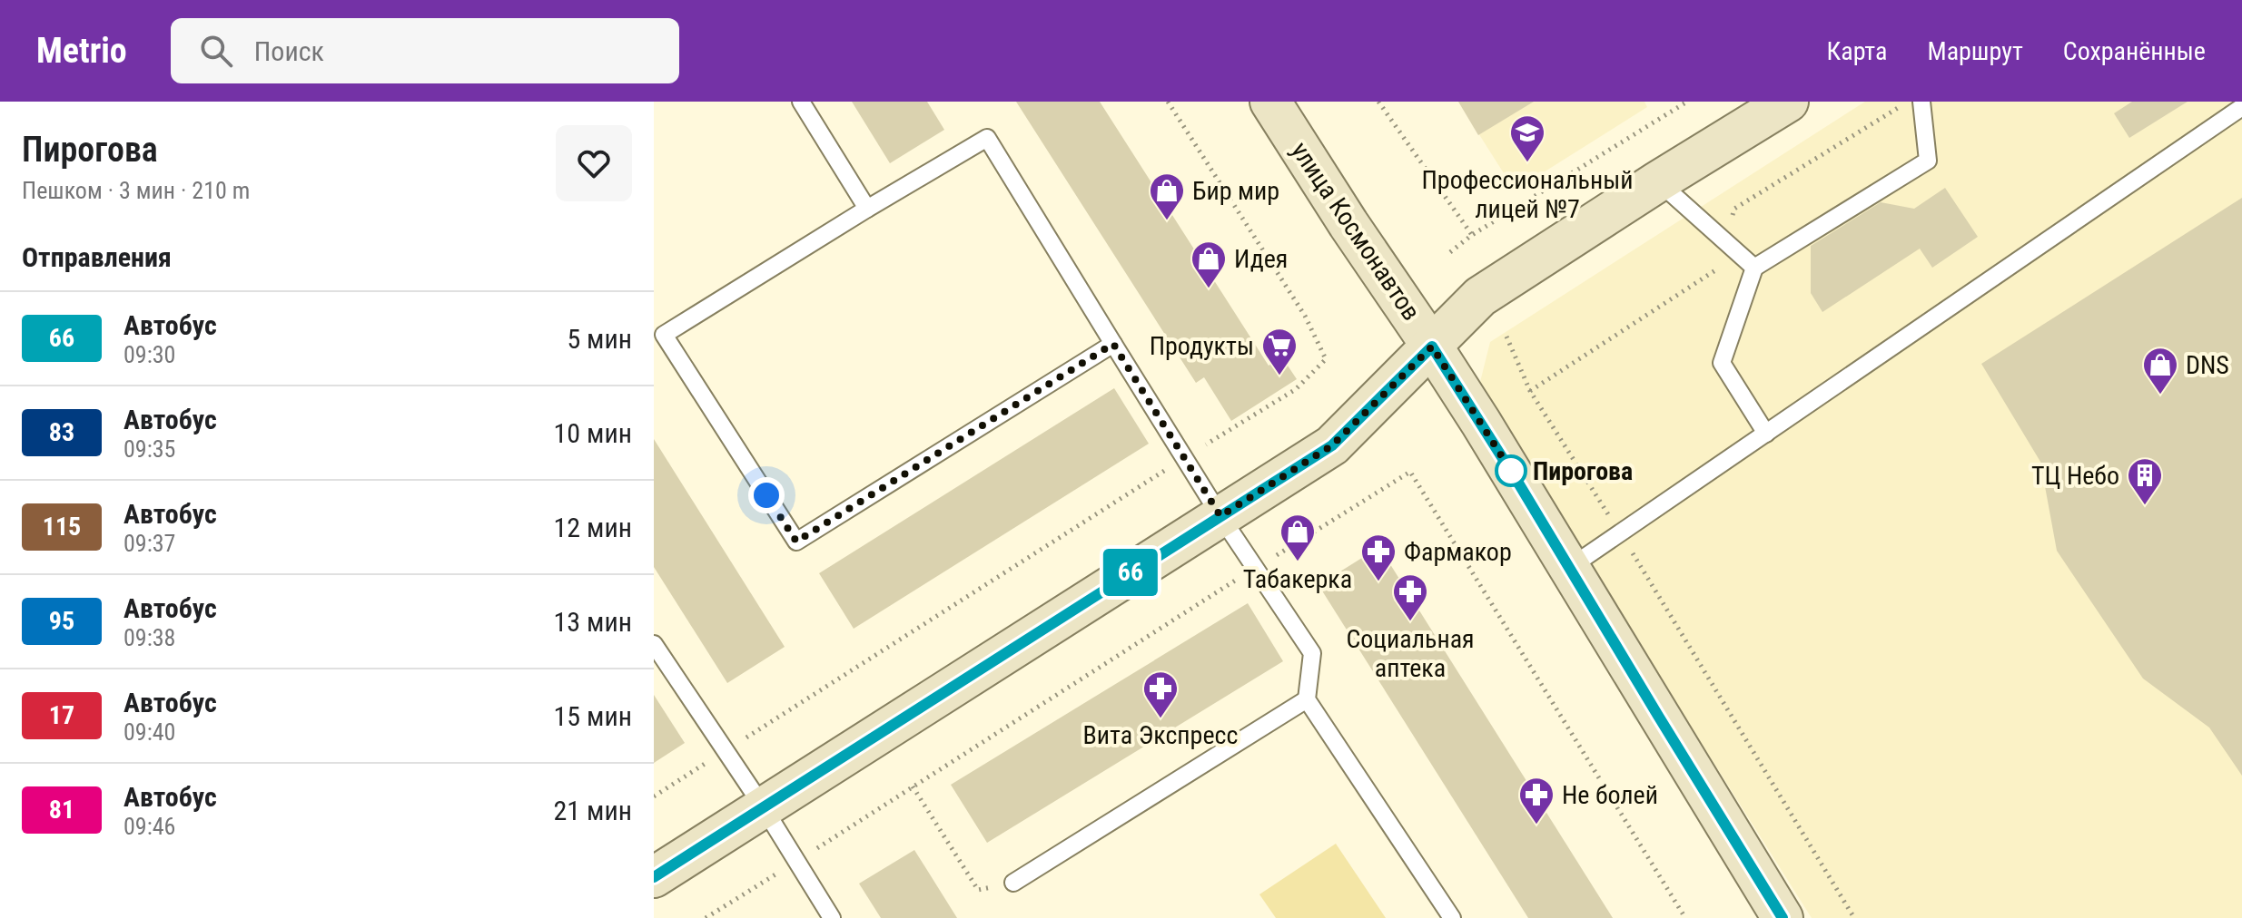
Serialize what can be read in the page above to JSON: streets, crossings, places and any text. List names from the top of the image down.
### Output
{
  "streets": {
    "street": ["улица Космонавтов"]
  },
  "places": {
    "school or university": ["Профессиональный лицей №7"],
    "shop": [
      "Бир мир",
      "Идея",
      "DNS",
      "Табакерка"
    ],
    "supermarket": ["Продукты"],
    "other": ["Пирогова"],
    "building": ["ТЦ Небо"],
    "pharmacy": [
      "Фармакор",
      "Социальная аптека",
      "Вита Экспресс",
      "Не болей"
    ]
  },
  "lines": ["bus line 66"],
  "page": {
    "header": "Metrio",
    "search": "Поиск",
    "nav": ["Карта", "Маршрут", "Сохранённые"],
    "heading": [
      ["Пирогова", "Пешком · 3 мин · 210 m"],
      "Отправления"
    ],
    "on_map": "66",
    "list": [
      {
        "mark": "66",
        "name": "Автобус",
        "note": "09:30",
        "value": "5 мин"
      },
      {
        "mark": "83",
        "name": "Автобус",
        "note": "09:35",
        "value": "10 мин"
      },
      {
        "mark": "115",
        "name": "Автобус",
        "note": "09:37",
        "value": "12 мин"
      },
      {
        "mark": "95",
        "name": "Автобус",
        "note": "09:38",
        "value": "13 мин"
      },
      {
        "mark": "17",
        "name": "Автобус",
        "note": "09:40",
        "value": "15 мин"
      },
      {
        "mark": "81",
        "name": "Автобус",
        "note": "09:46",
        "value": "21 мин"
      }
    ]
  }
}
